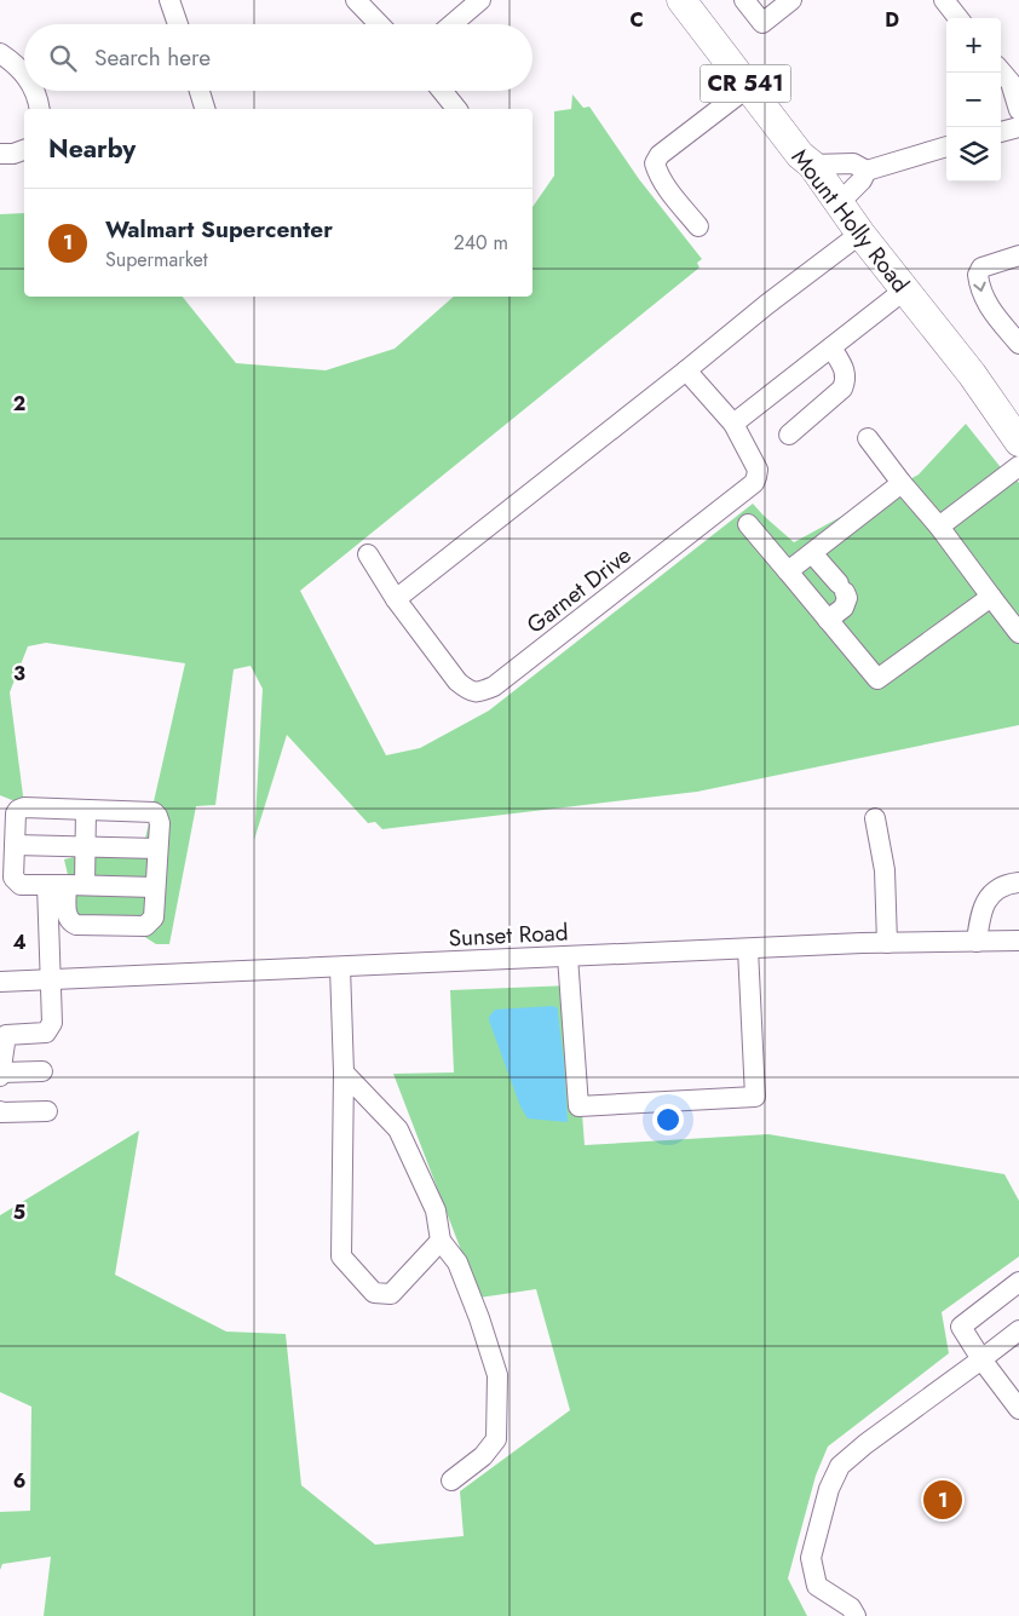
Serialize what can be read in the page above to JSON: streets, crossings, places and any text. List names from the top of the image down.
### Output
{
  "streets": {
    "highway": ["CR 541", "Mount Holly Road"],
    "street": ["Garnet Drive", "Sunset Road"]
  },
  "page": {
    "map_buttons": ["+", "−"],
    "search": "Search here",
    "heading": "Nearby",
    "list": [
      {
        "mark": "1",
        "name": "Walmart Supercenter",
        "note": "Supermarket",
        "value": "240 m"
      }
    ],
    "pins": "1"
  },
  "grid": {
    "columns": ["C", "D"],
    "rows": [
      "2",
      "3",
      "4",
      "5",
      "6"
    ]
  }
}
